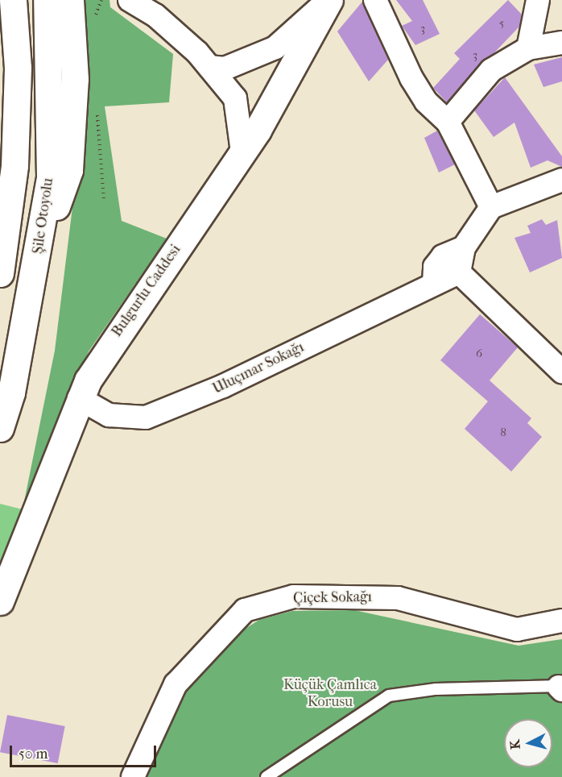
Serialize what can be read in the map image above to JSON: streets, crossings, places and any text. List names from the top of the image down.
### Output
{
  "streets": {
    "main road": ["Şile Otoyolu", "Bulgurlu Caddesi"],
    "street": ["Uluçınar Sokağı", "Çiçek Sokağı"]
  },
  "crossings": [
    ["Bulgurlu Caddesi", "Uluçınar Sokağı"]
  ],
  "parks": ["Küçük Çamlıca Korusu"],
  "house_numbers": [
    "5",
    "3",
    "3",
    "6",
    "8"
  ],
  "scale_bar": "50 m",
  "north": "left"
}
